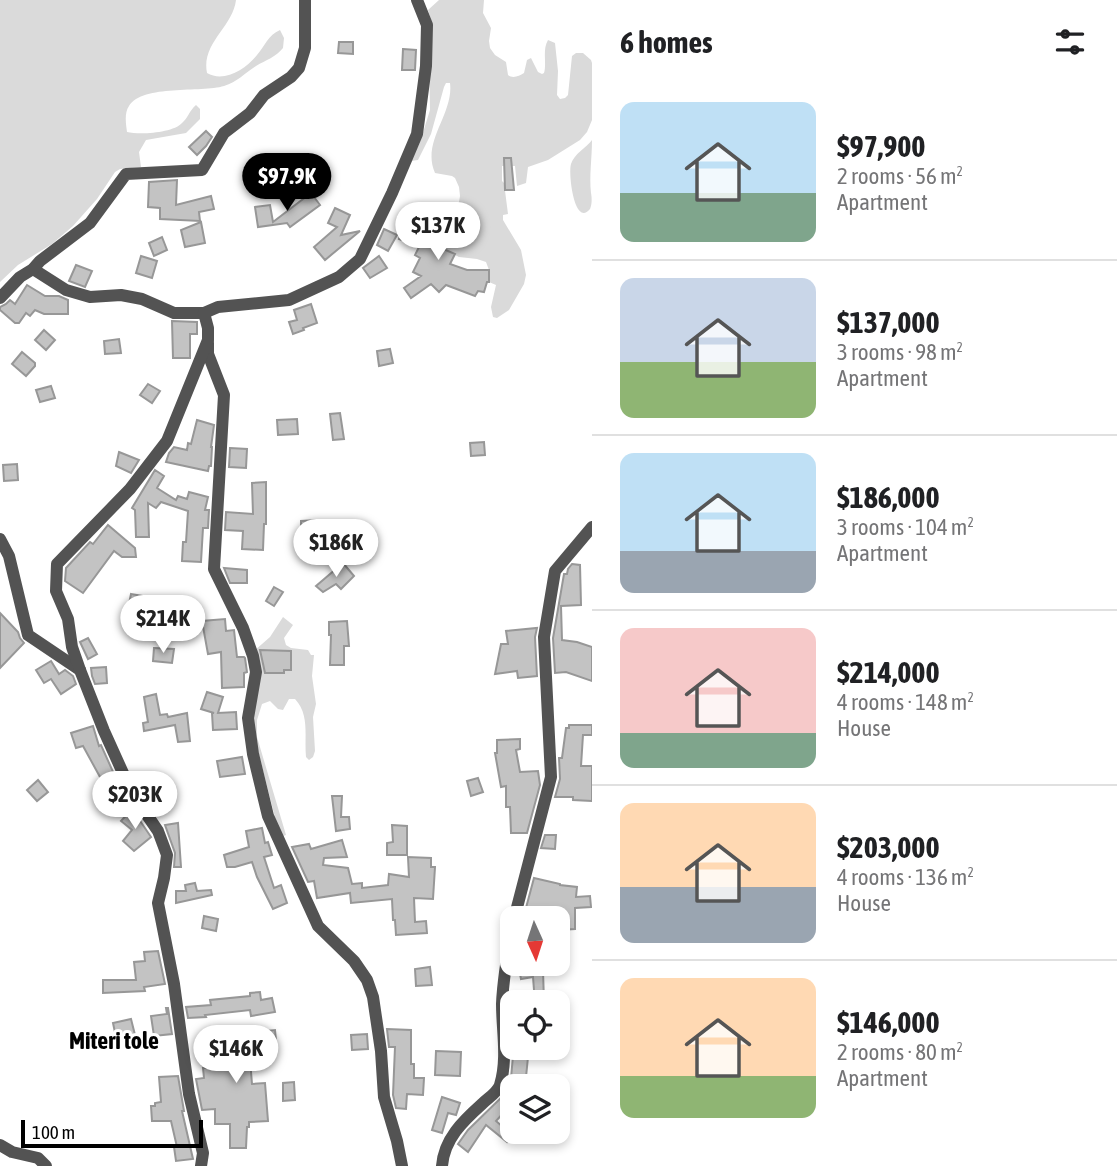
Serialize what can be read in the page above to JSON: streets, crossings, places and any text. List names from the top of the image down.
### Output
{
  "districts": ["Miteri tole"],
  "scale_bar": "100 m",
  "north": "bottom",
  "page": {
    "heading": "6 homes",
    "list": [
      {
        "name": "$97,900",
        "note": "2 rooms · 56 m² · Apartment"
      },
      {
        "name": "$137,000",
        "note": "3 rooms · 98 m² · Apartment"
      },
      {
        "name": "$186,000",
        "note": "3 rooms · 104 m² · Apartment"
      },
      {
        "name": "$214,000",
        "note": "4 rooms · 148 m² · House"
      },
      {
        "name": "$203,000",
        "note": "4 rooms · 136 m² · House"
      },
      {
        "name": "$146,000",
        "note": "2 rooms · 80 m² · Apartment"
      }
    ],
    "price": [
      "$97.9K",
      "$137K",
      "$186K",
      "$214K",
      "$203K",
      "$146K"
    ],
    "scale": "100 m"
  }
}
